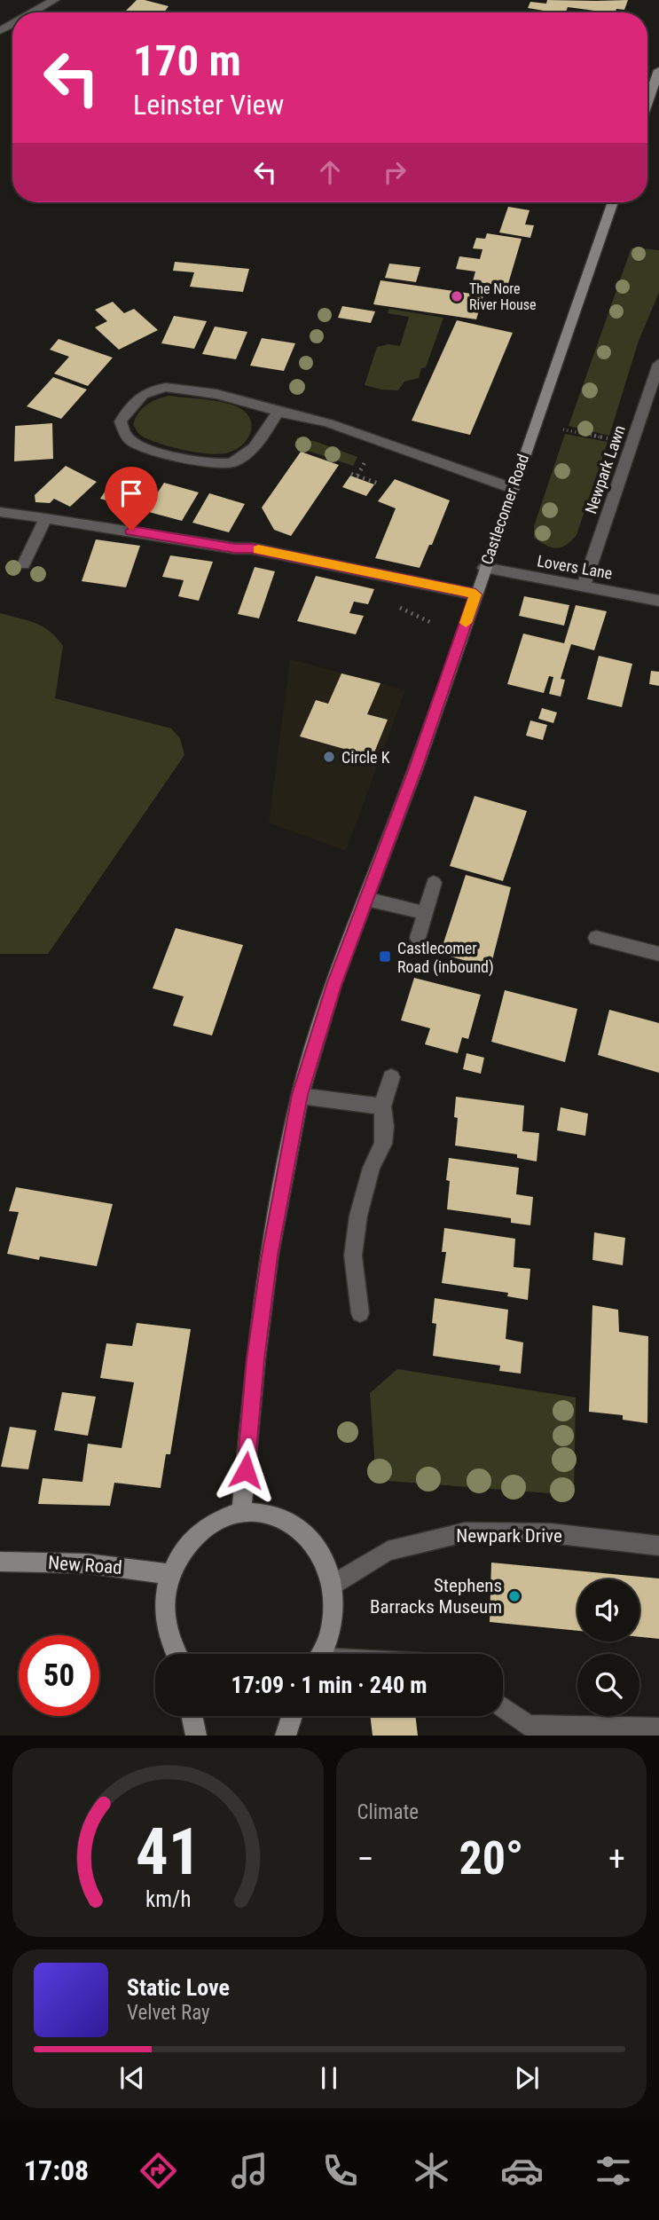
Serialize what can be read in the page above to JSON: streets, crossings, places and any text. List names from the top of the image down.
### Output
{
  "streets": {
    "main road": ["Castlecomer Road", "New Road"],
    "street": ["Newpark Lawn", "Lovers Lane", "Newpark Drive"]
  },
  "crossings": [
    ["Newpark Lawn", "Lovers Lane"],
    ["Castlecomer Road", "Lovers Lane"]
  ],
  "places": {
    "other": ["The Nore River House", "Circle K", "Stephens Barracks Museum"],
    "transit": ["Castlecomer Road (inbound)"]
  },
  "page": {
    "turn": ["170 m", "Leinster View"],
    "limit": "50",
    "trip": "17:09 · 1 min · 240 m",
    "tile": "Climate",
    "heat": ["−", "20°", "+"],
    "song": ["Static Love", "Velvet Ray"],
    "tabs": "17:08",
    "gauge": ["41", "km/h"]
  }
}
